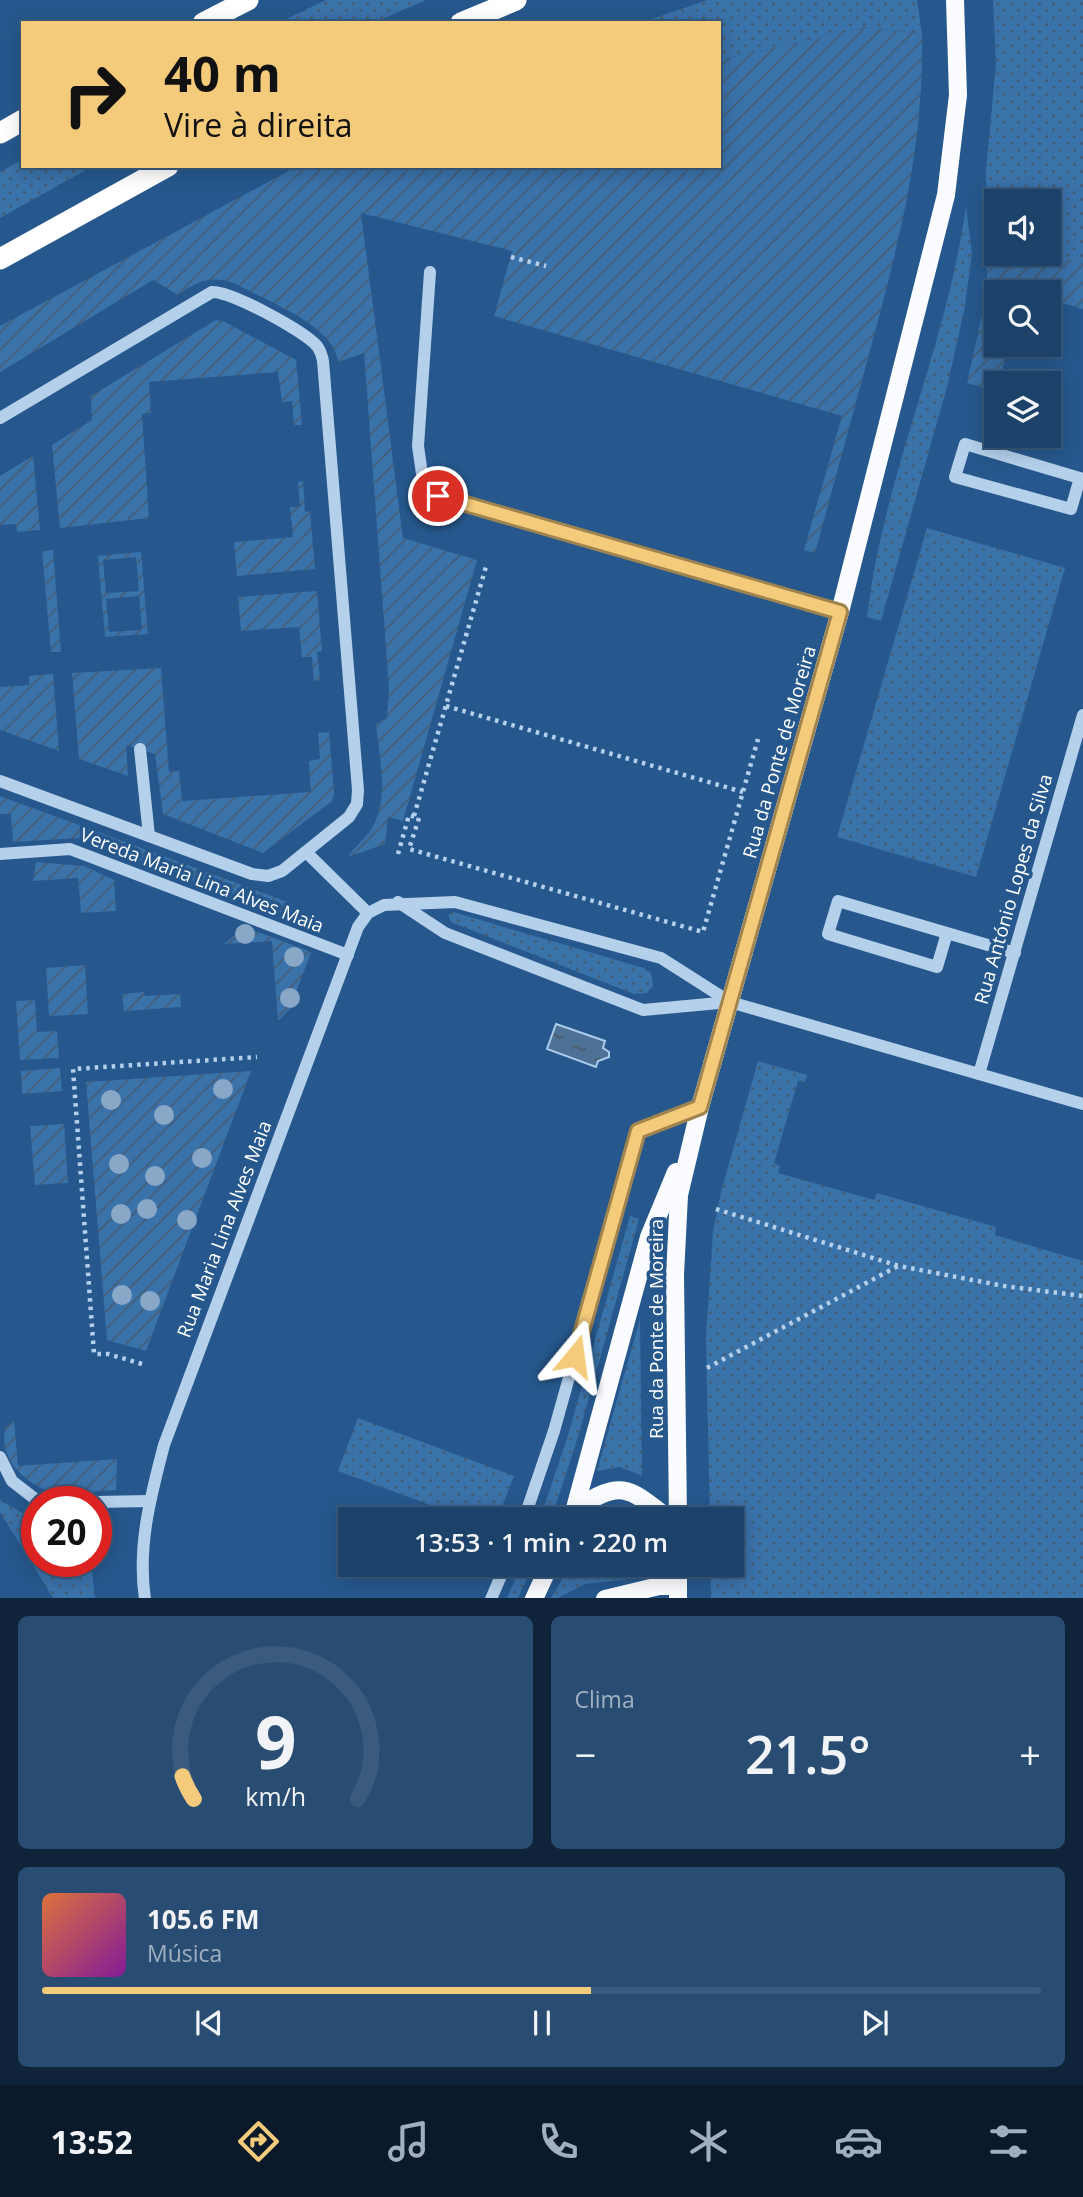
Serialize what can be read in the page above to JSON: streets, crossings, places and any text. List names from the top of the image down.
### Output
{
  "streets": {
    "main road": ["Rua da Ponte de Moreira"],
    "street": ["Vereda Maria Lina Alves Maia", "Rua António Lopes da Silva", "Rua Maria Lina Alves Maia"]
  },
  "crossings": [
    ["Vereda Maria Lina Alves Maia", "Rua Maria Lina Alves Maia"]
  ],
  "page": {
    "turn": ["40 m", "Vire à direita"],
    "limit": "20",
    "trip": "13:53 · 1 min · 220 m",
    "tile": "Clima",
    "heat": ["−", "21.5°", "+"],
    "song": ["105.6 FM", "Música"],
    "tabs": "13:52",
    "gauge": ["9", "km/h"]
  }
}
